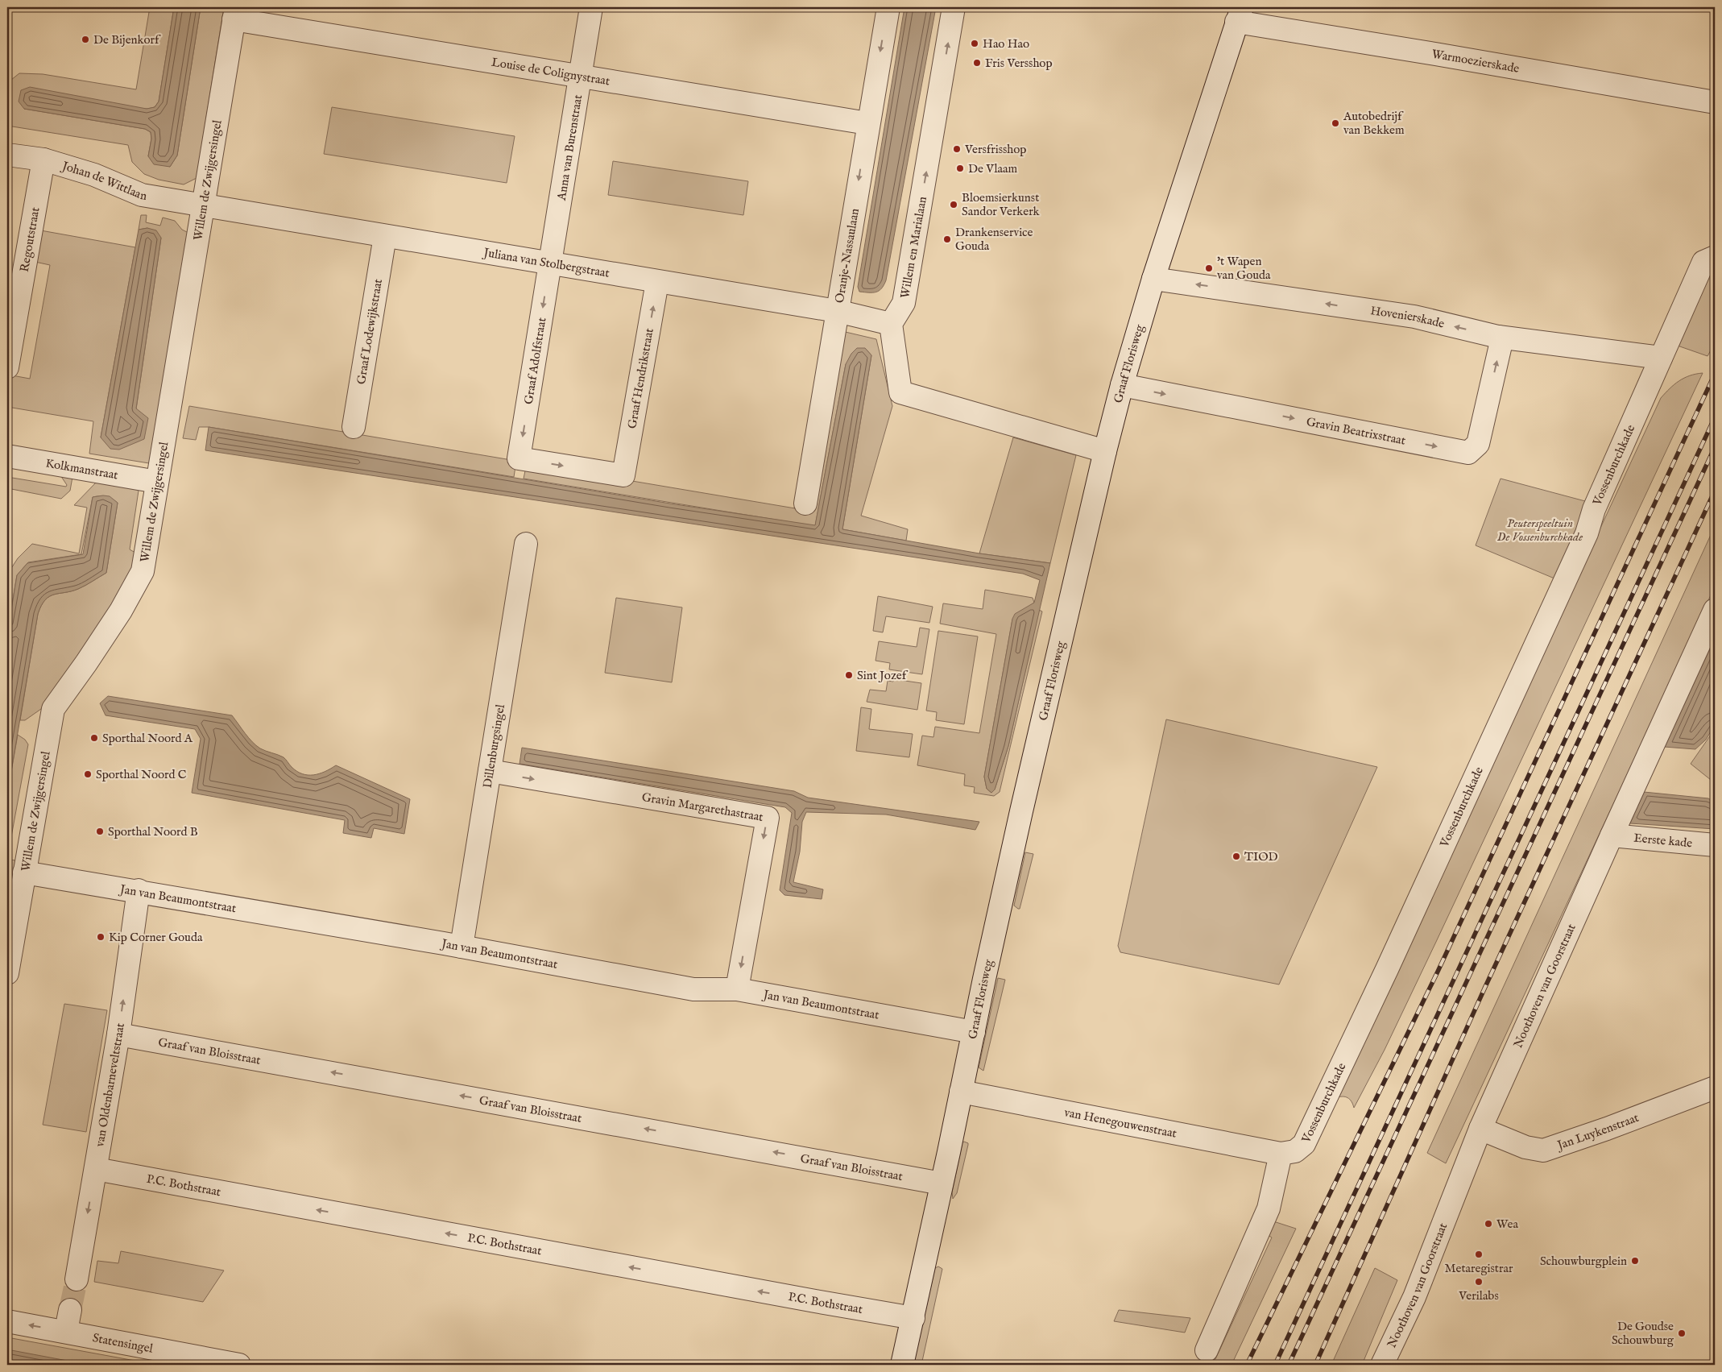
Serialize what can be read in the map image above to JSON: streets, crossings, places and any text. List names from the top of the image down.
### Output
{
  "streets": {
    "street": [
      "Warmoezierskade",
      "Louise de Colignystraat",
      "Anna van Burenstraat",
      "Johan de Wittlaan",
      "Willem de Zwijgersingel",
      "Regoutstraat",
      "Willem en Marialaan",
      "Oranje-Nassaulaan",
      "Juliana van Stolbergstraat",
      "Hovenierskade",
      "Graaf Lodewijkstraat",
      "Graaf Adolfstraat",
      "Graaf Florisweg",
      "Graaf Hendrikstraat",
      "Gravin Beatrixstraat",
      "Vossenburchkade",
      "Kolkmanstraat",
      "Dillenburgsingel",
      "Gravin Margarethastraat",
      "Eerste kade",
      "Jan van Beaumontstraat",
      "Noothoven van Goorstraat",
      "Graaf van Bloisstraat",
      "van Oldenbarneveltstraat",
      "van Henegouwenstraat",
      "Jan Luykenstraat",
      "P.C. Bothstraat",
      "Statensingel"
    ]
  },
  "crossings": [
    ["Warmoezierskade", "Graaf Florisweg"],
    ["Louise de Colignystraat", "Anna van Burenstraat"],
    ["Louise de Colignystraat", "Willem de Zwijgersingel"],
    ["Louise de Colignystraat", "Oranje-Nassaulaan"],
    ["Anna van Burenstraat", "Juliana van Stolbergstraat"],
    ["Anna van Burenstraat", "Graaf Adolfstraat"],
    ["Johan de Wittlaan", "Willem de Zwijgersingel"],
    ["Johan de Wittlaan", "Regoutstraat"],
    ["Johan de Wittlaan", "Juliana van Stolbergstraat"],
    ["Willem de Zwijgersingel", "Juliana van Stolbergstraat"],
    ["Willem de Zwijgersingel", "Kolkmanstraat"],
    ["Willem de Zwijgersingel", "Jan van Beaumontstraat"],
    ["Willem en Marialaan", "Juliana van Stolbergstraat"],
    ["Oranje-Nassaulaan", "Juliana van Stolbergstraat"],
    ["Juliana van Stolbergstraat", "Graaf Lodewijkstraat"],
    ["Juliana van Stolbergstraat", "Graaf Adolfstraat"],
    ["Juliana van Stolbergstraat", "Graaf Hendrikstraat"],
    ["Hovenierskade", "Graaf Florisweg"],
    ["Hovenierskade", "Gravin Beatrixstraat"],
    ["Hovenierskade", "Vossenburchkade"],
    ["Graaf Adolfstraat", "Graaf Hendrikstraat"],
    ["Graaf Florisweg", "Gravin Beatrixstraat"],
    ["Graaf Florisweg", "Jan van Beaumontstraat"],
    ["Graaf Florisweg", "Graaf van Bloisstraat"],
    ["Graaf Florisweg", "van Henegouwenstraat"],
    ["Graaf Florisweg", "P.C. Bothstraat"],
    ["Vossenburchkade", "van Henegouwenstraat"],
    ["Dillenburgsingel", "Gravin Margarethastraat"],
    ["Dillenburgsingel", "Jan van Beaumontstraat"],
    ["Gravin Margarethastraat", "Jan van Beaumontstraat"],
    ["Eerste kade", "Noothoven van Goorstraat"],
    ["Jan van Beaumontstraat", "van Oldenbarneveltstraat"],
    ["Noothoven van Goorstraat", "Jan Luykenstraat"],
    ["Graaf van Bloisstraat", "van Oldenbarneveltstraat"],
    ["van Oldenbarneveltstraat", "P.C. Bothstraat"]
  ],
  "one_way": [
    "Willem en Marialaan",
    "Oranje-Nassaulaan",
    "Hovenierskade",
    "Graaf Hendrikstraat",
    "Graaf van Bloisstraat",
    "P.C. Bothstraat"
  ],
  "parks": ["Peuterspeeltuin De Vossenburchkade"],
  "places": [
    "De Bijenkorf",
    "Hao Hao",
    "Fris Versshop",
    "Autobedrijf van Bekkem",
    "Versfrisshop",
    "De Vlaam",
    "Bloemsierkunst Sandor Verkerk",
    "Drankenservice Gouda",
    "'t Wapen van Gouda",
    "Sint Jozef",
    "Sporthal Noord A",
    "Sporthal Noord C",
    "Sporthal Noord B",
    "TIOD",
    "Kip Corner Gouda",
    "Wea",
    "Metaregistrar",
    "Schouwburgplein",
    "Verilabs",
    "De Goudse Schouwburg"
  ]
}
